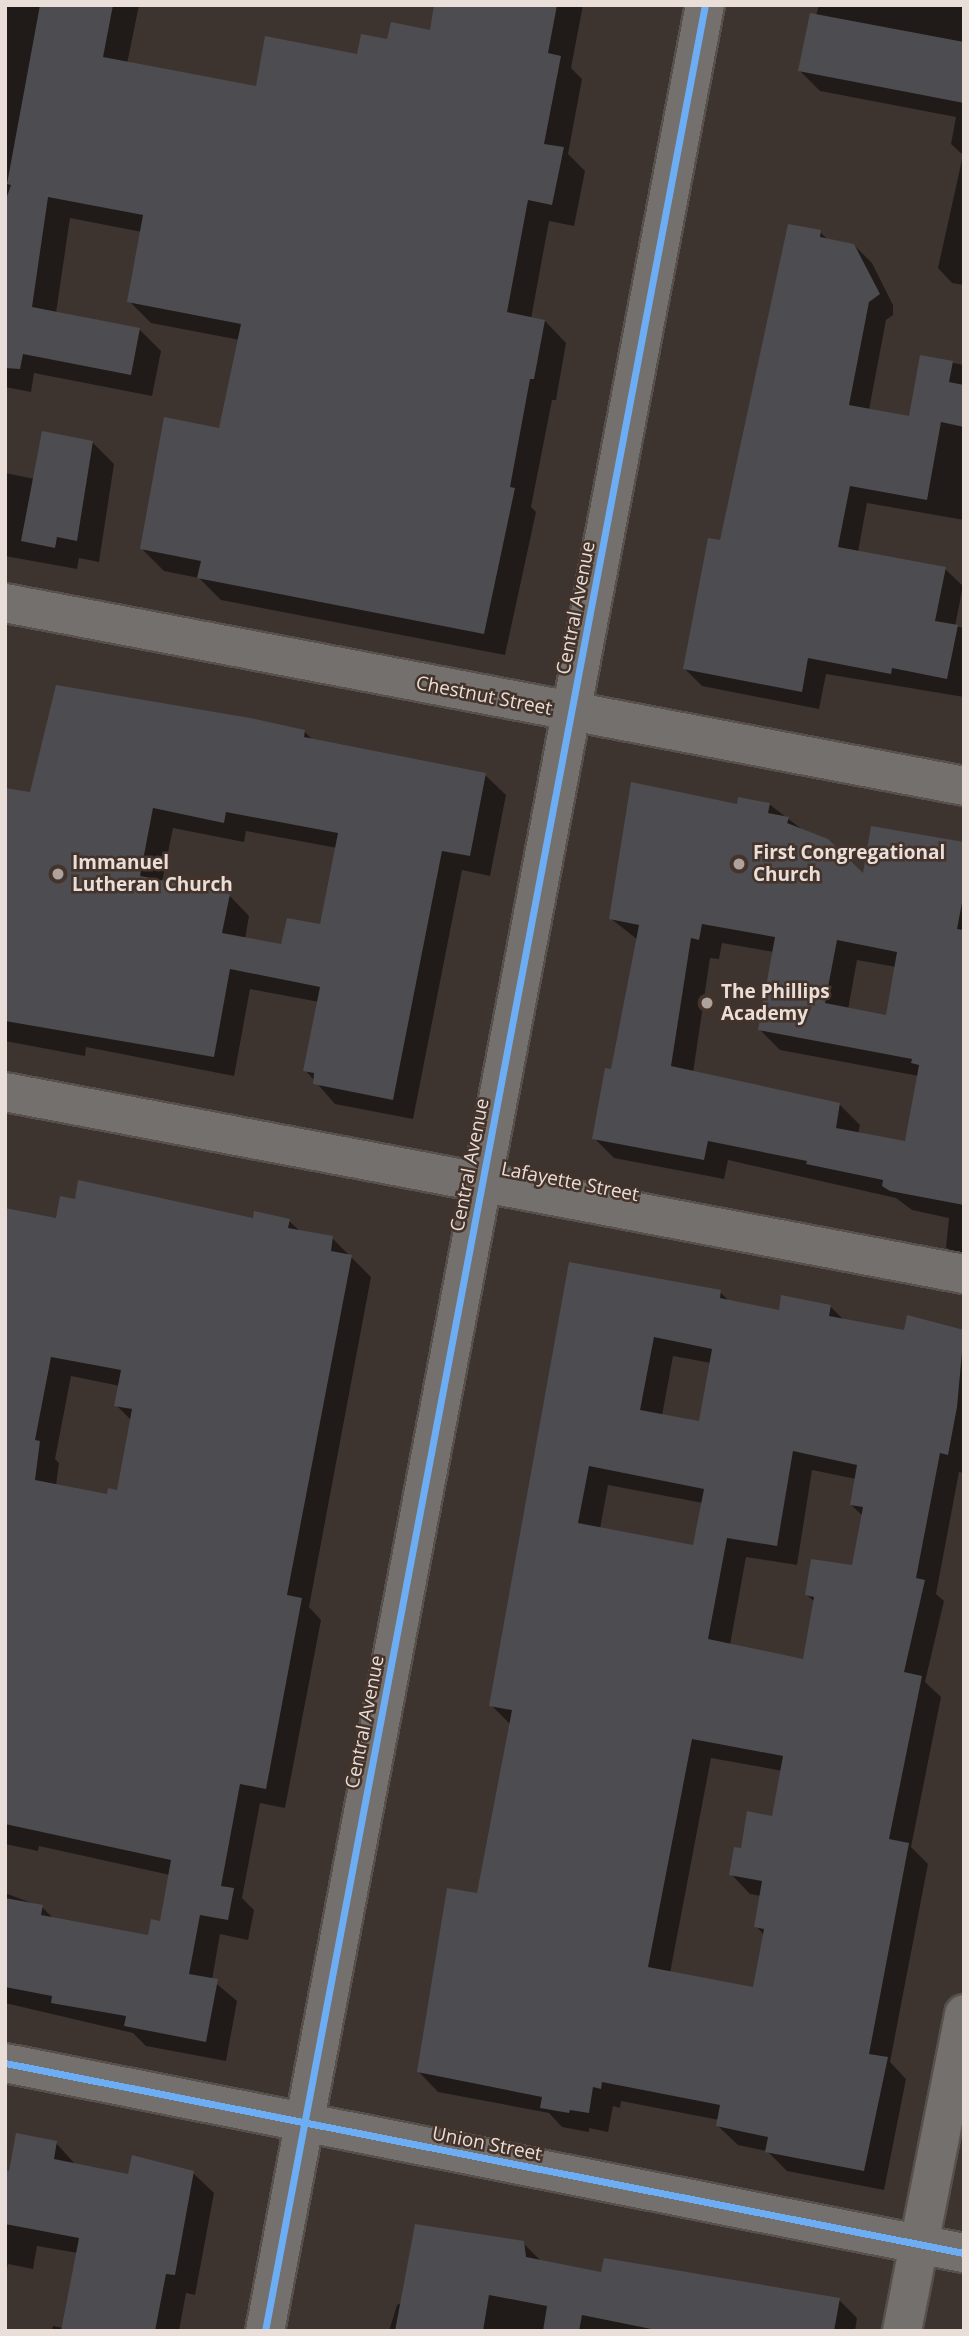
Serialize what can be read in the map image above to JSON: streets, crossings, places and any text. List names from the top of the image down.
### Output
{
  "streets": {
    "street": [
      "Central Avenue",
      "Chestnut Street",
      "Lafayette Street",
      "Union Street"
    ]
  },
  "crossings": [
    ["Central Avenue", "Chestnut Street"],
    ["Central Avenue", "Lafayette Street"],
    ["Central Avenue", "Union Street"]
  ],
  "places": ["First Congregational Church", "Immanuel Lutheran Church", "The Phillips Academy"]
}
